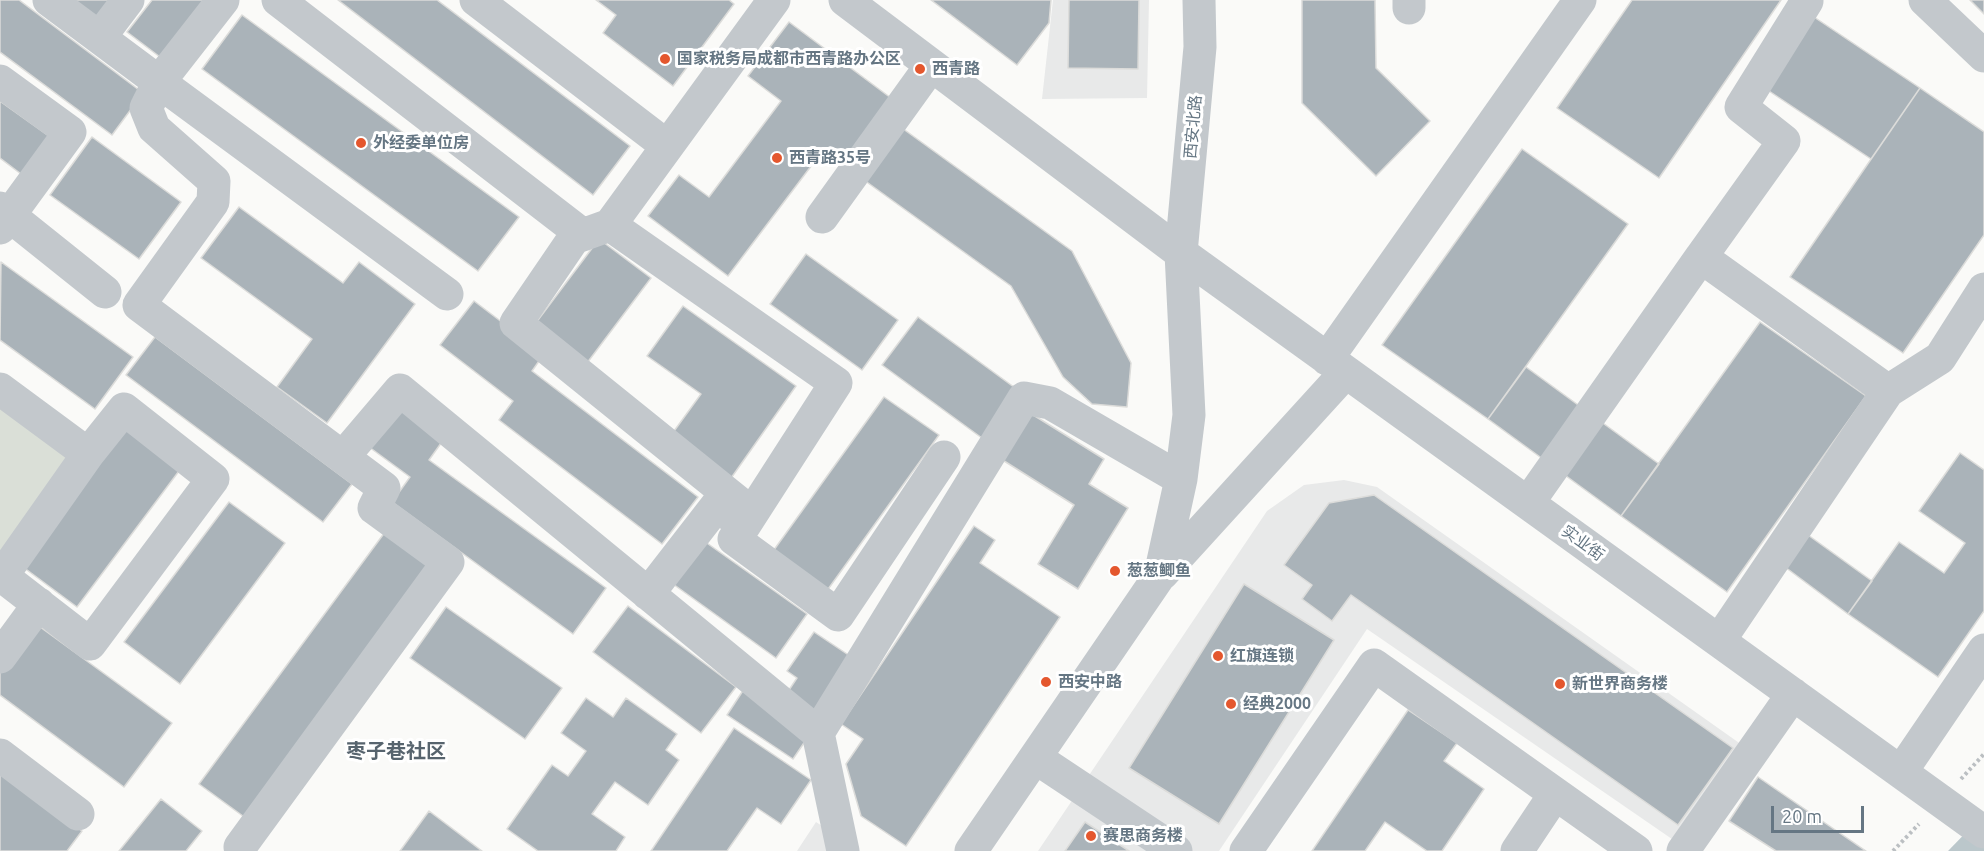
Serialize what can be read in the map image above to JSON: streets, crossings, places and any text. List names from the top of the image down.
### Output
{
  "streets": {
    "street": ["西安北路", "实业街"]
  },
  "crossings": [
    ["西安北路", "实业街"]
  ],
  "districts": ["枣子巷社区"],
  "places": [
    "国家税务局成都市西青路办公区",
    "西青路",
    "外经委单位房",
    "西青路35号",
    "葱葱鲫鱼",
    "红旗连锁",
    "西安中路",
    "新世界商务楼",
    "经典2000",
    "赛思商务楼"
  ],
  "scale_bar": "20 m"
}
